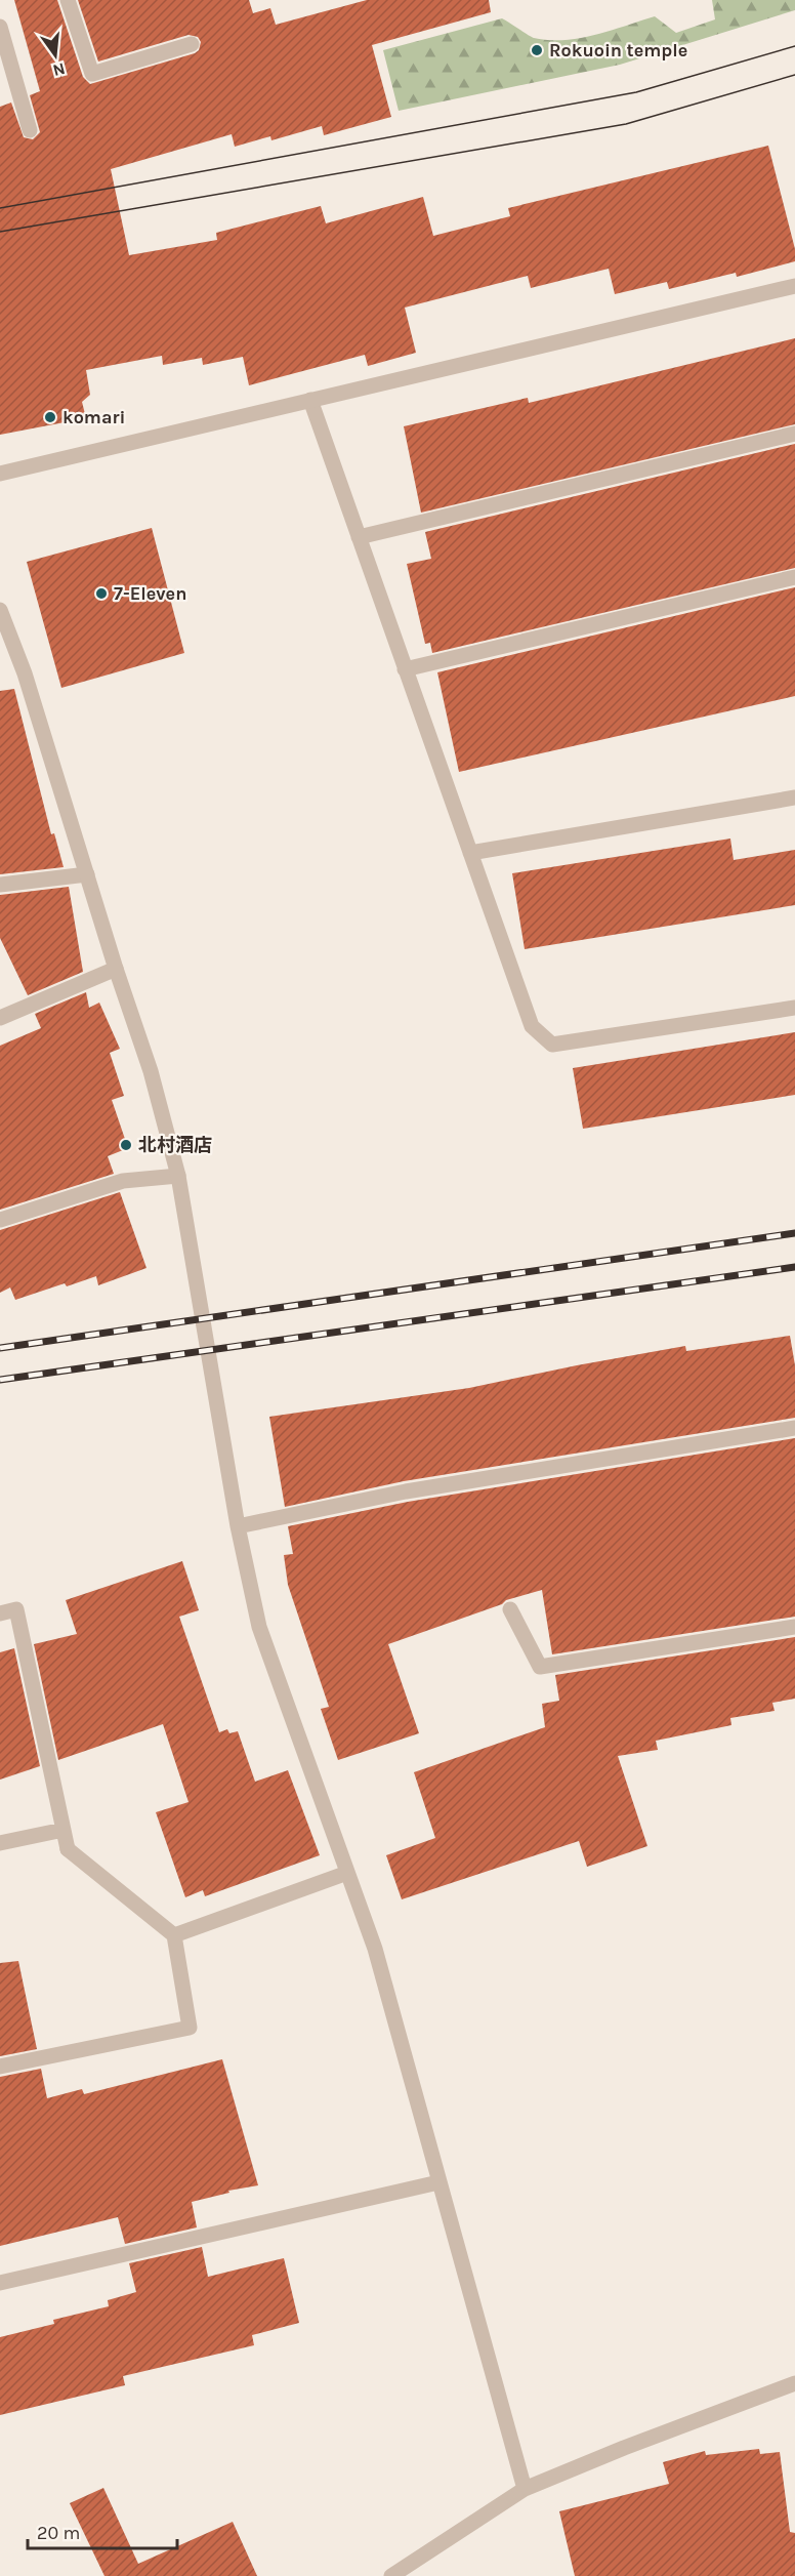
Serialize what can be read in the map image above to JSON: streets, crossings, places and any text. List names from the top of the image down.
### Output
{
  "places": [
    "Rokuoin temple",
    "komari",
    "7-Eleven",
    "北村酒店"
  ],
  "scale_bar": "20 m",
  "north": "bottom"
}
